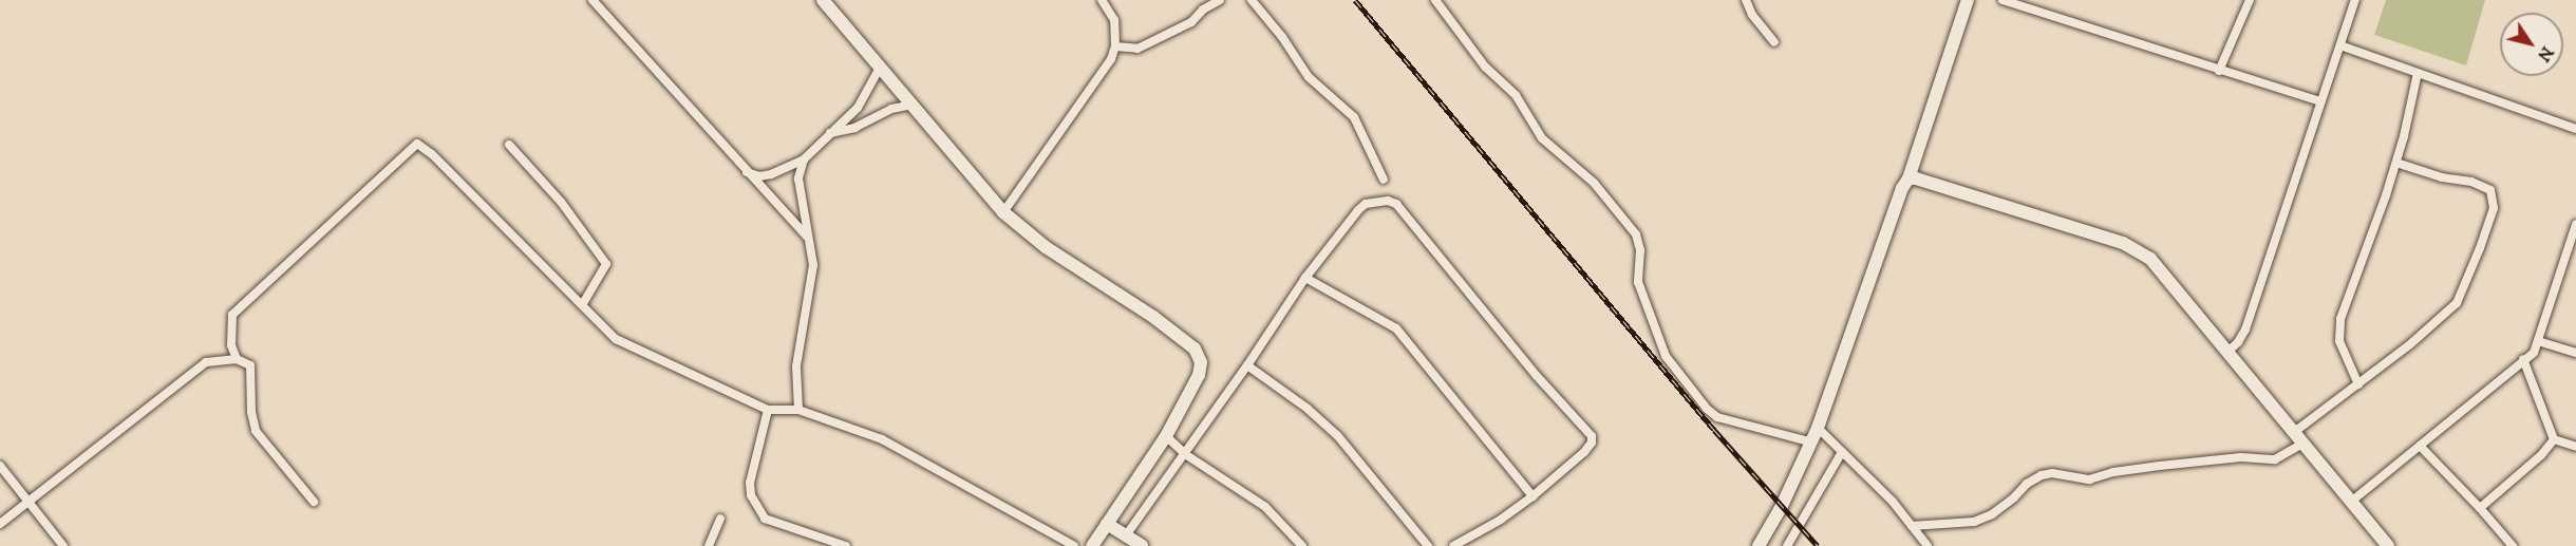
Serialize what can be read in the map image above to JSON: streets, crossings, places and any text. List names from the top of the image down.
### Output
{
  "north": "bottom right"
}
